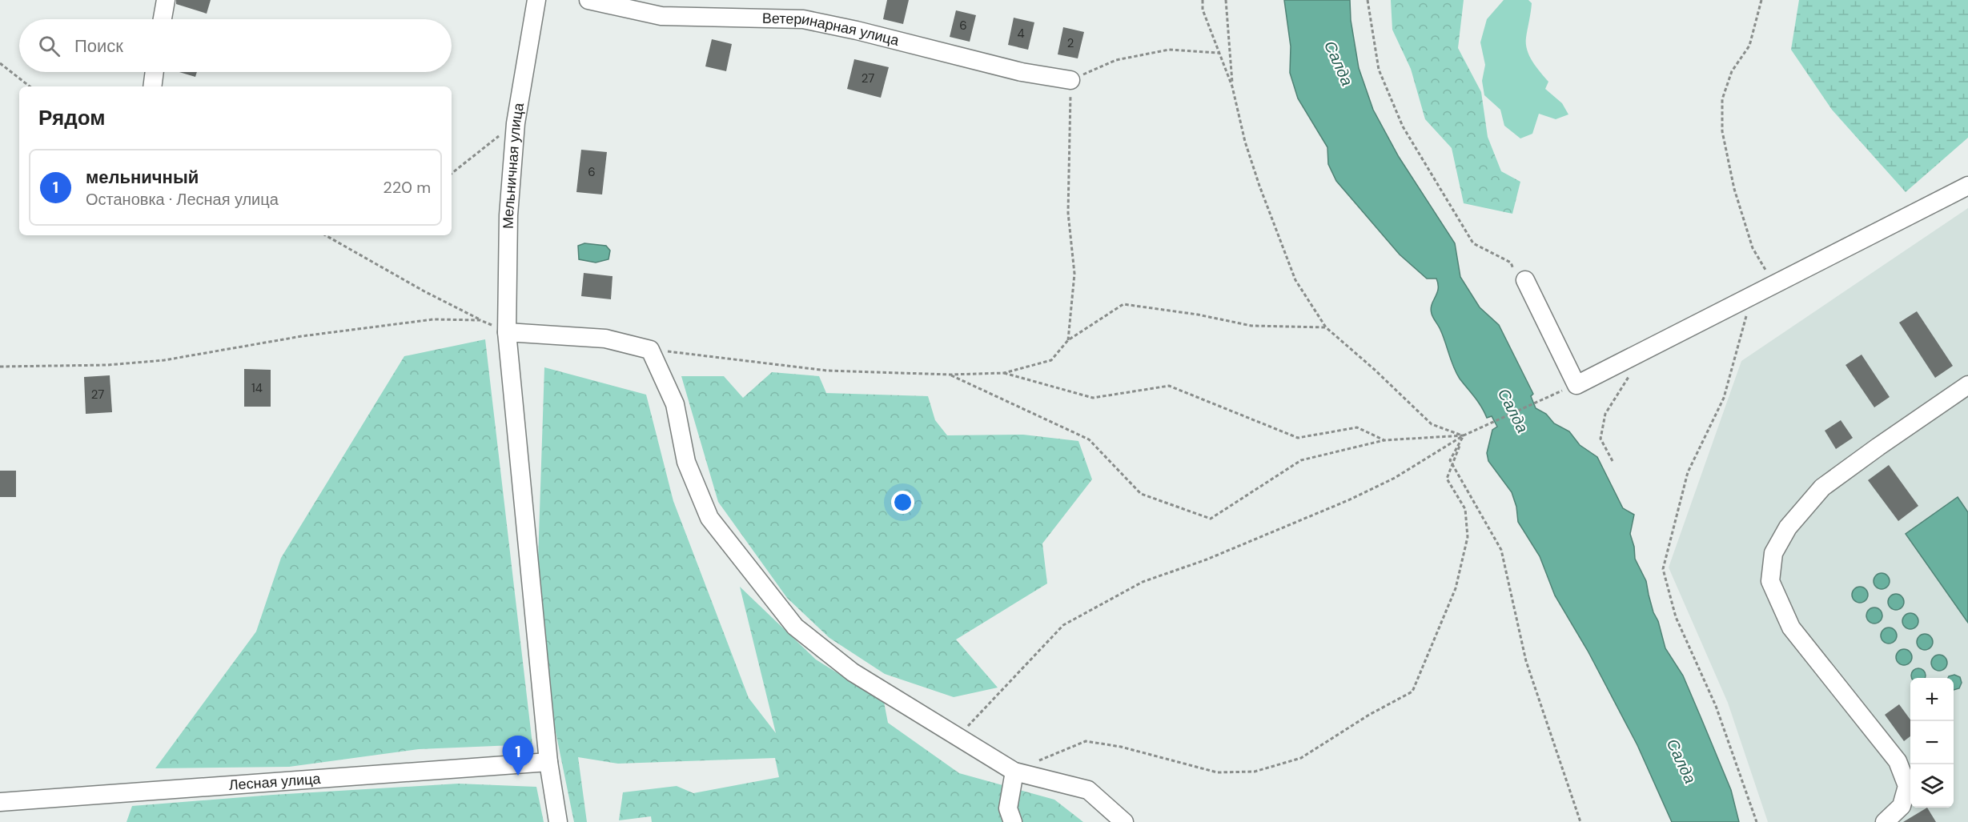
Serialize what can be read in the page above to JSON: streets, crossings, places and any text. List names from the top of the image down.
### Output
{
  "streets": {
    "street": ["Ветеринарная улица", "Мельничная улица", "Лесная улица"]
  },
  "crossings": [
    ["Мельничная улица", "Лесная улица"]
  ],
  "water": ["Салда"],
  "house_numbers": [
    "6",
    "4",
    "2",
    "27",
    "6",
    "14",
    "27"
  ],
  "page": {
    "search": "Поиск",
    "heading": "Рядом",
    "list": [
      {
        "mark": "1",
        "name": "мельничный",
        "note": "Остановка · Лесная улица",
        "value": "220 m"
      }
    ],
    "map_buttons": ["+", "−"],
    "pins": "1"
  }
}
